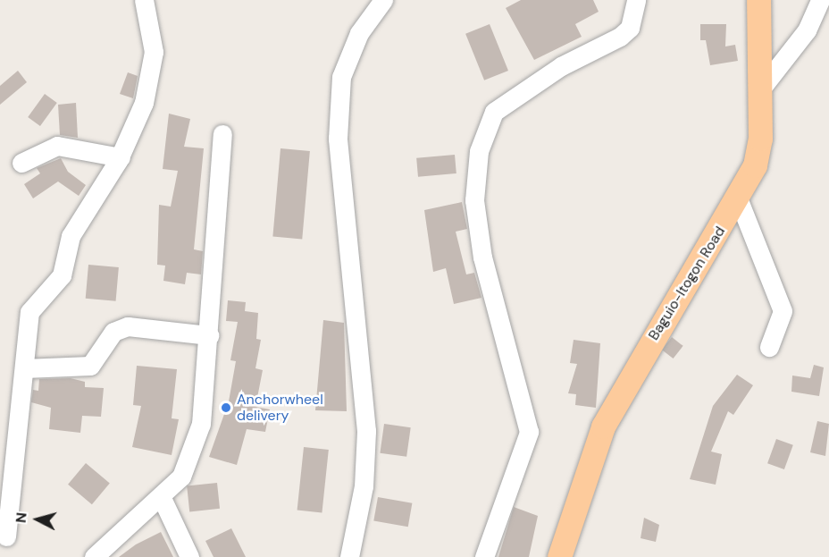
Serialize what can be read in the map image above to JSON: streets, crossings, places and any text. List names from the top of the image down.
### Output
{
  "streets": {
    "main road": ["Baguio-Itogon Road"]
  },
  "places": ["Anchorwheel delivery"],
  "north": "left"
}
